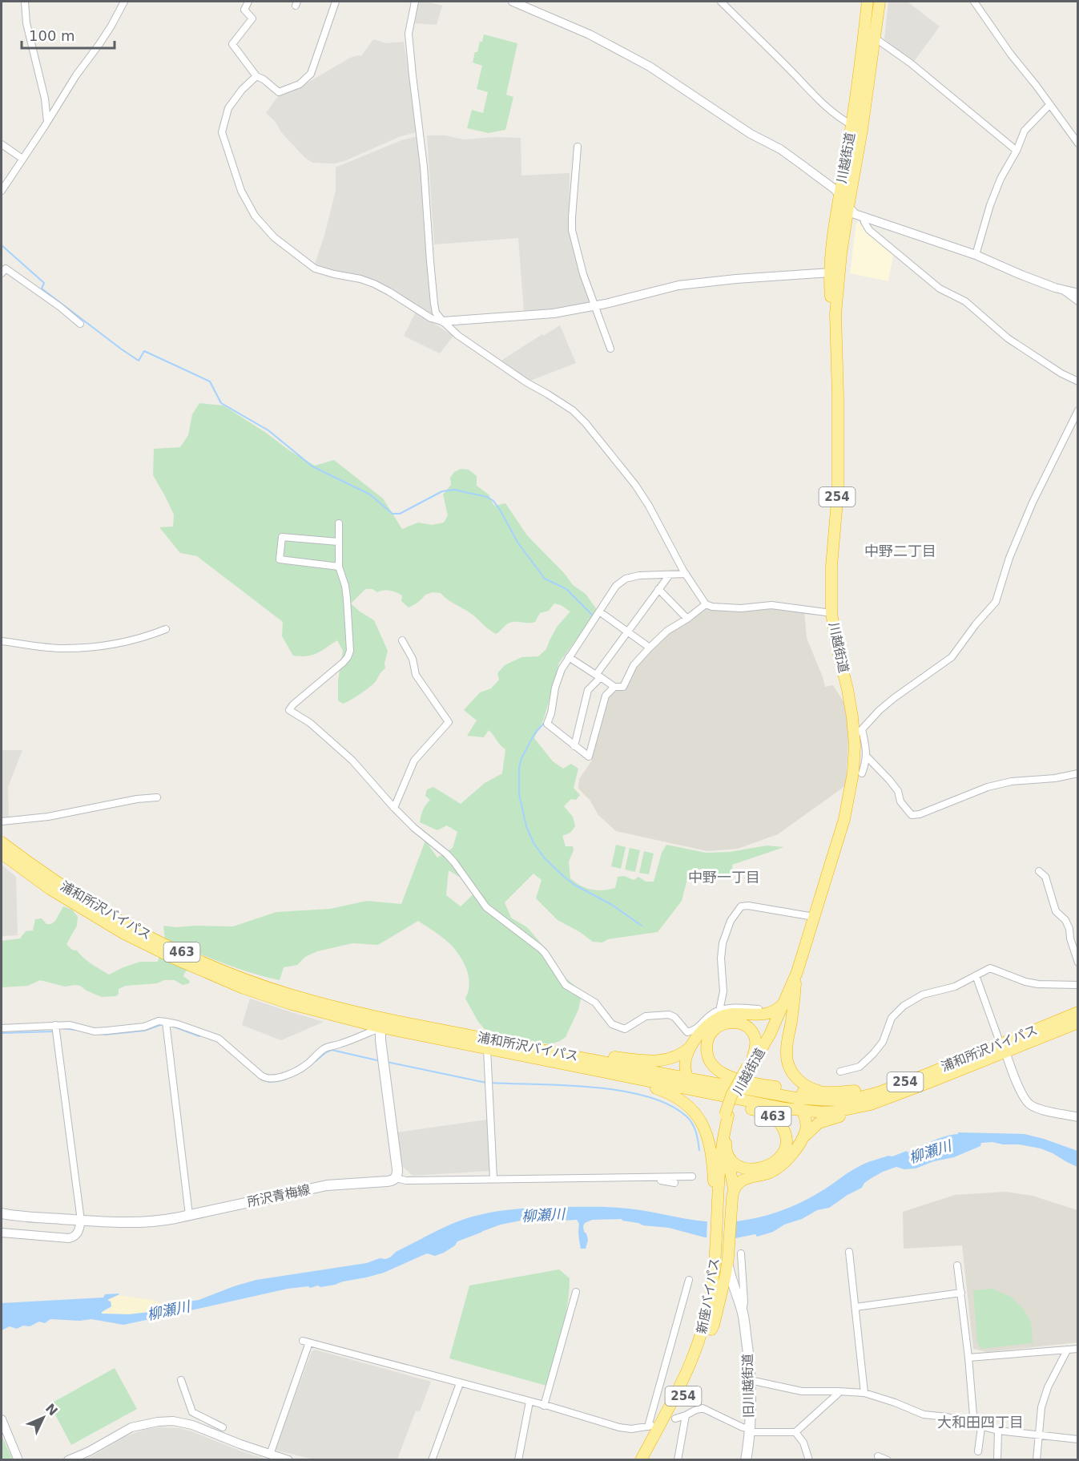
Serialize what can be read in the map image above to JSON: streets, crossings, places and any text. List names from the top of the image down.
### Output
{
  "streets": {
    "highway": [
      "川越街道",
      "254",
      "浦和所沢バイパス",
      "463",
      "新座バイパス"
    ],
    "main road": ["所沢青梅線", "旧川越街道"]
  },
  "crossings": [
    ["川越街道", "新座バイパス"],
    ["254", "浦和所沢バイパス"],
    ["新座バイパス", "旧川越街道"]
  ],
  "districts": ["中野二丁目", "中野一丁目", "大和田四丁目"],
  "water": ["柳瀬川"],
  "scale_bar": "100 m",
  "north": "top right"
}
